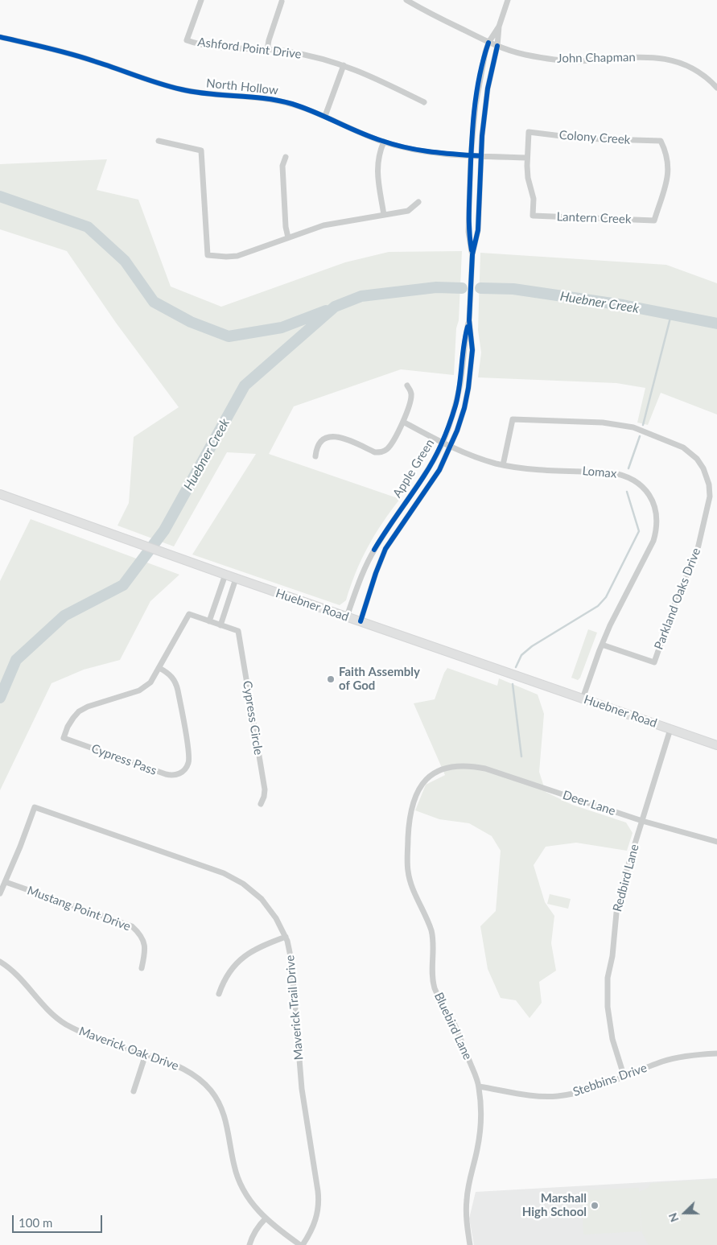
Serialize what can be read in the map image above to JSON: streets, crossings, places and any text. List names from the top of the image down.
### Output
{
  "streets": {
    "main road": ["Huebner Road"],
    "street": [
      "Ashford Point Drive",
      "John Chapman",
      "North Hollow",
      "Colony Creek",
      "Lantern Creek",
      "Apple Green",
      "Lomax",
      "Parkland Oaks Drive",
      "Cypress Circle",
      "Cypress Pass",
      "Deer Lane",
      "Redbird Lane",
      "Mustang Point Drive",
      "Maverick Trail Drive",
      "Bluebird Lane",
      "Maverick Oak Drive",
      "Stebbins Drive"
    ]
  },
  "crossings": [
    ["John Chapman", "Apple Green"],
    ["North Hollow", "Colony Creek"],
    ["North Hollow", "Lantern Creek"],
    ["North Hollow", "Apple Green"],
    ["Colony Creek", "Lantern Creek"],
    ["Apple Green", "Lomax"],
    ["Apple Green", "Huebner Road"],
    ["Lomax", "Parkland Oaks Drive"],
    ["Lomax", "Huebner Road"],
    ["Huebner Road", "Redbird Lane"],
    ["Deer Lane", "Redbird Lane"],
    ["Deer Lane", "Bluebird Lane"],
    ["Redbird Lane", "Stebbins Drive"],
    ["Mustang Point Drive", "Maverick Trail Drive"],
    ["Maverick Trail Drive", "Maverick Oak Drive"],
    ["Bluebird Lane", "Stebbins Drive"]
  ],
  "water": ["Huebner Creek"],
  "places": ["Faith Assembly of God", "Marshall High School"],
  "scale_bar": "100 m",
  "north": "left"
}
